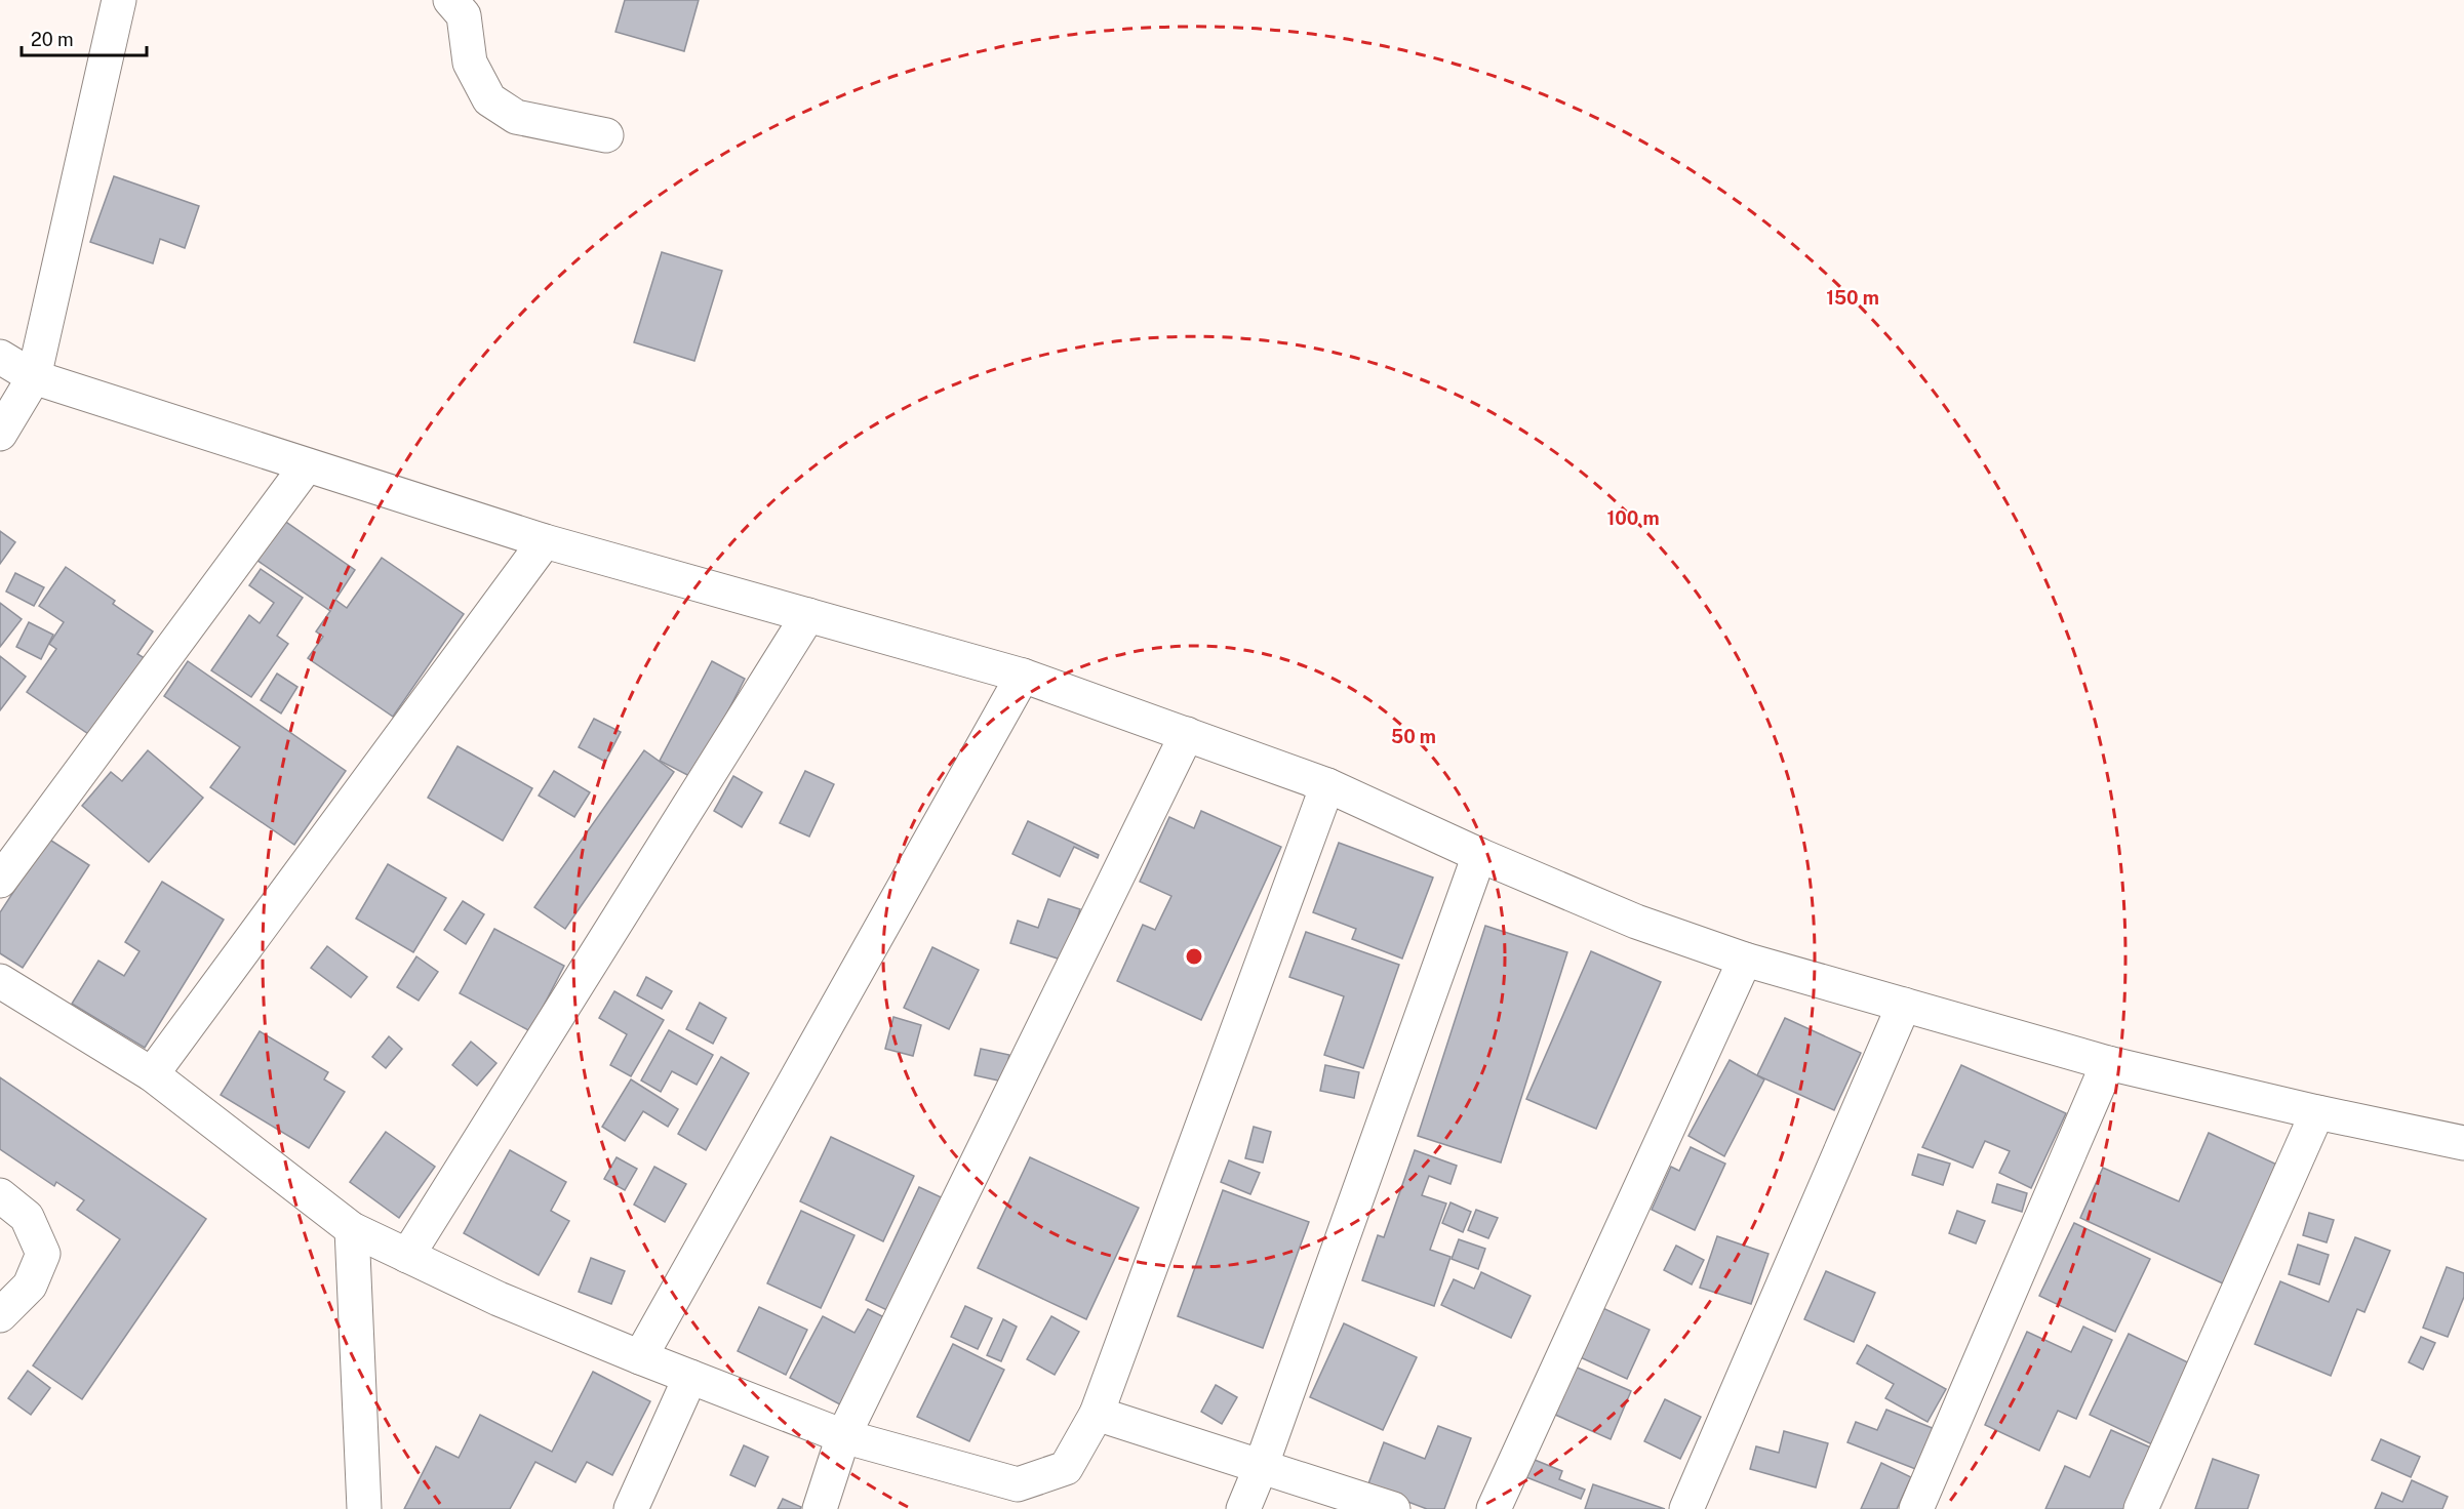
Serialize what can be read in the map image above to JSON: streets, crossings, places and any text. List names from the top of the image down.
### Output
{
  "scale_bar": "20 m",
  "rings": ["150 m", "100 m", "50 m"]
}
